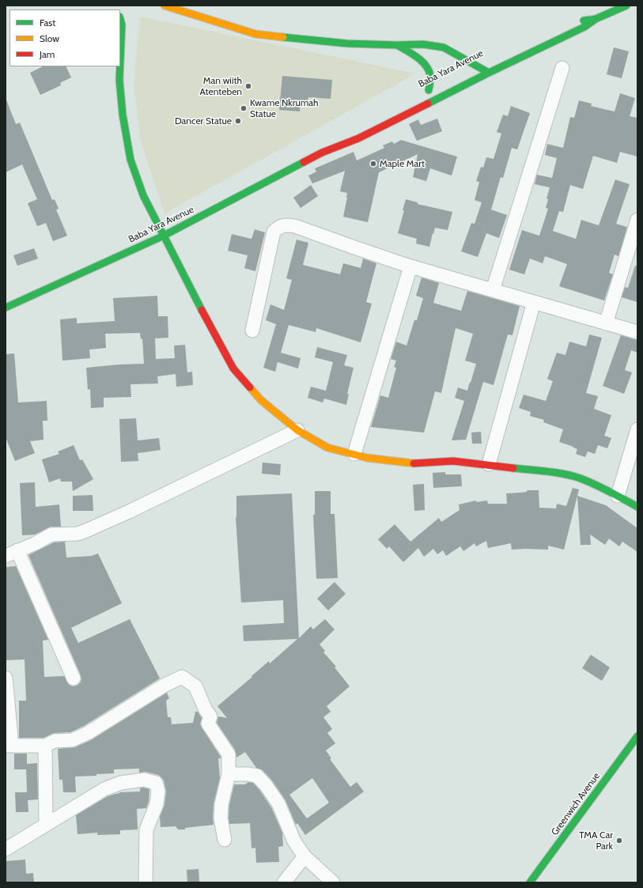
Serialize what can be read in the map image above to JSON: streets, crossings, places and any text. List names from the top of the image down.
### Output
{
  "streets": {
    "main road": ["Baba Yara Avenue", "Greenwich Avenue"]
  },
  "places": [
    "Man wiith Atenteben",
    "Kwame Nkrumah Statue",
    "Dancer Statue",
    "Maple Mart",
    "TMA Car Park"
  ],
  "legend": ["Fast", "Slow", "Jam"]
}
